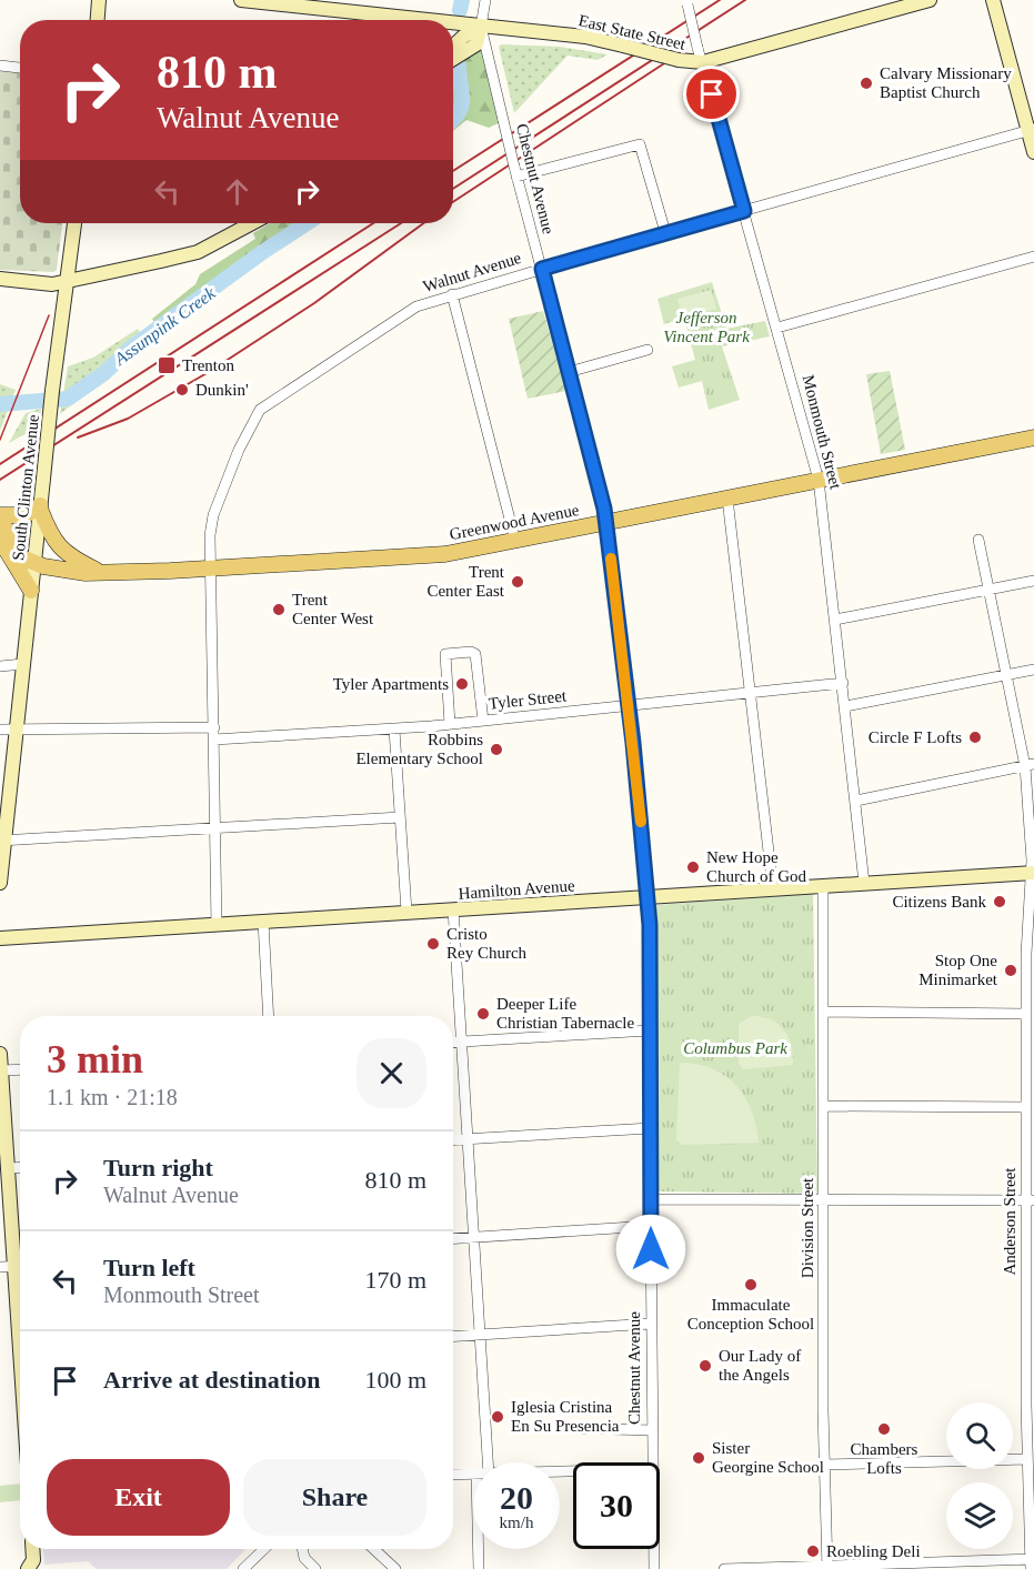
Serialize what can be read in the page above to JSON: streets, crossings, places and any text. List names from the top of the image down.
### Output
{
  "streets": {
    "main road": ["Greenwood Avenue"],
    "street": [
      "East State Street",
      "Chestnut Avenue",
      "Walnut Avenue",
      "Monmouth Street",
      "South Clinton Avenue",
      "Tyler Street",
      "Hamilton Avenue",
      "Anderson Street",
      "Division Street"
    ]
  },
  "crossings": [
    ["East State Street", "Chestnut Avenue"],
    ["East State Street", "Monmouth Street"],
    ["Chestnut Avenue", "Walnut Avenue"],
    ["Chestnut Avenue", "Greenwood Avenue"],
    ["Chestnut Avenue", "Tyler Street"],
    ["Chestnut Avenue", "Hamilton Avenue"],
    ["Walnut Avenue", "Monmouth Street"],
    ["Walnut Avenue", "Greenwood Avenue"],
    ["Walnut Avenue", "Tyler Street"],
    ["Walnut Avenue", "Hamilton Avenue"],
    ["Monmouth Street", "Greenwood Avenue"],
    ["Monmouth Street", "Tyler Street"],
    ["Monmouth Street", "Hamilton Avenue"],
    ["South Clinton Avenue", "Greenwood Avenue"],
    ["Hamilton Avenue", "Anderson Street"],
    ["Hamilton Avenue", "Division Street"]
  ],
  "water": ["Assunpink Creek"],
  "parks": ["Jefferson Vincent Park", "Columbus Park"],
  "places": {
    "other": [
      "Calvary Missionary Baptist Church",
      "Dunkin'",
      "Trent Center East",
      "Trent Center West",
      "Tyler Apartments",
      "Circle F Lofts",
      "Robbins Elementary School",
      "New Hope Church of God",
      "Citizens Bank",
      "Cristo Rey Church",
      "Stop One Minimarket",
      "Deeper Life Christian Tabernacle",
      "Immaculate Conception School",
      "Our Lady of the Angels",
      "Iglesia Cristina En Su Presencia",
      "Chambers Lofts",
      "Sister Georgine School",
      "Roebling Deli"
    ],
    "transit": ["Trenton"]
  },
  "page": {
    "turn": ["810 m", "Walnut Avenue"],
    "heading": ["3 min", "1.1 km · 21:18"],
    "list": [
      {
        "name": "Turn right",
        "note": "Walnut Avenue",
        "value": "810 m"
      },
      {
        "name": "Turn left",
        "note": "Monmouth Street",
        "value": "170 m"
      },
      {
        "name": "Arrive at destination",
        "value": "100 m"
      }
    ],
    "buttons": ["Exit", "Share"],
    "speed": "20 km/h",
    "limit": "30"
  }
}
